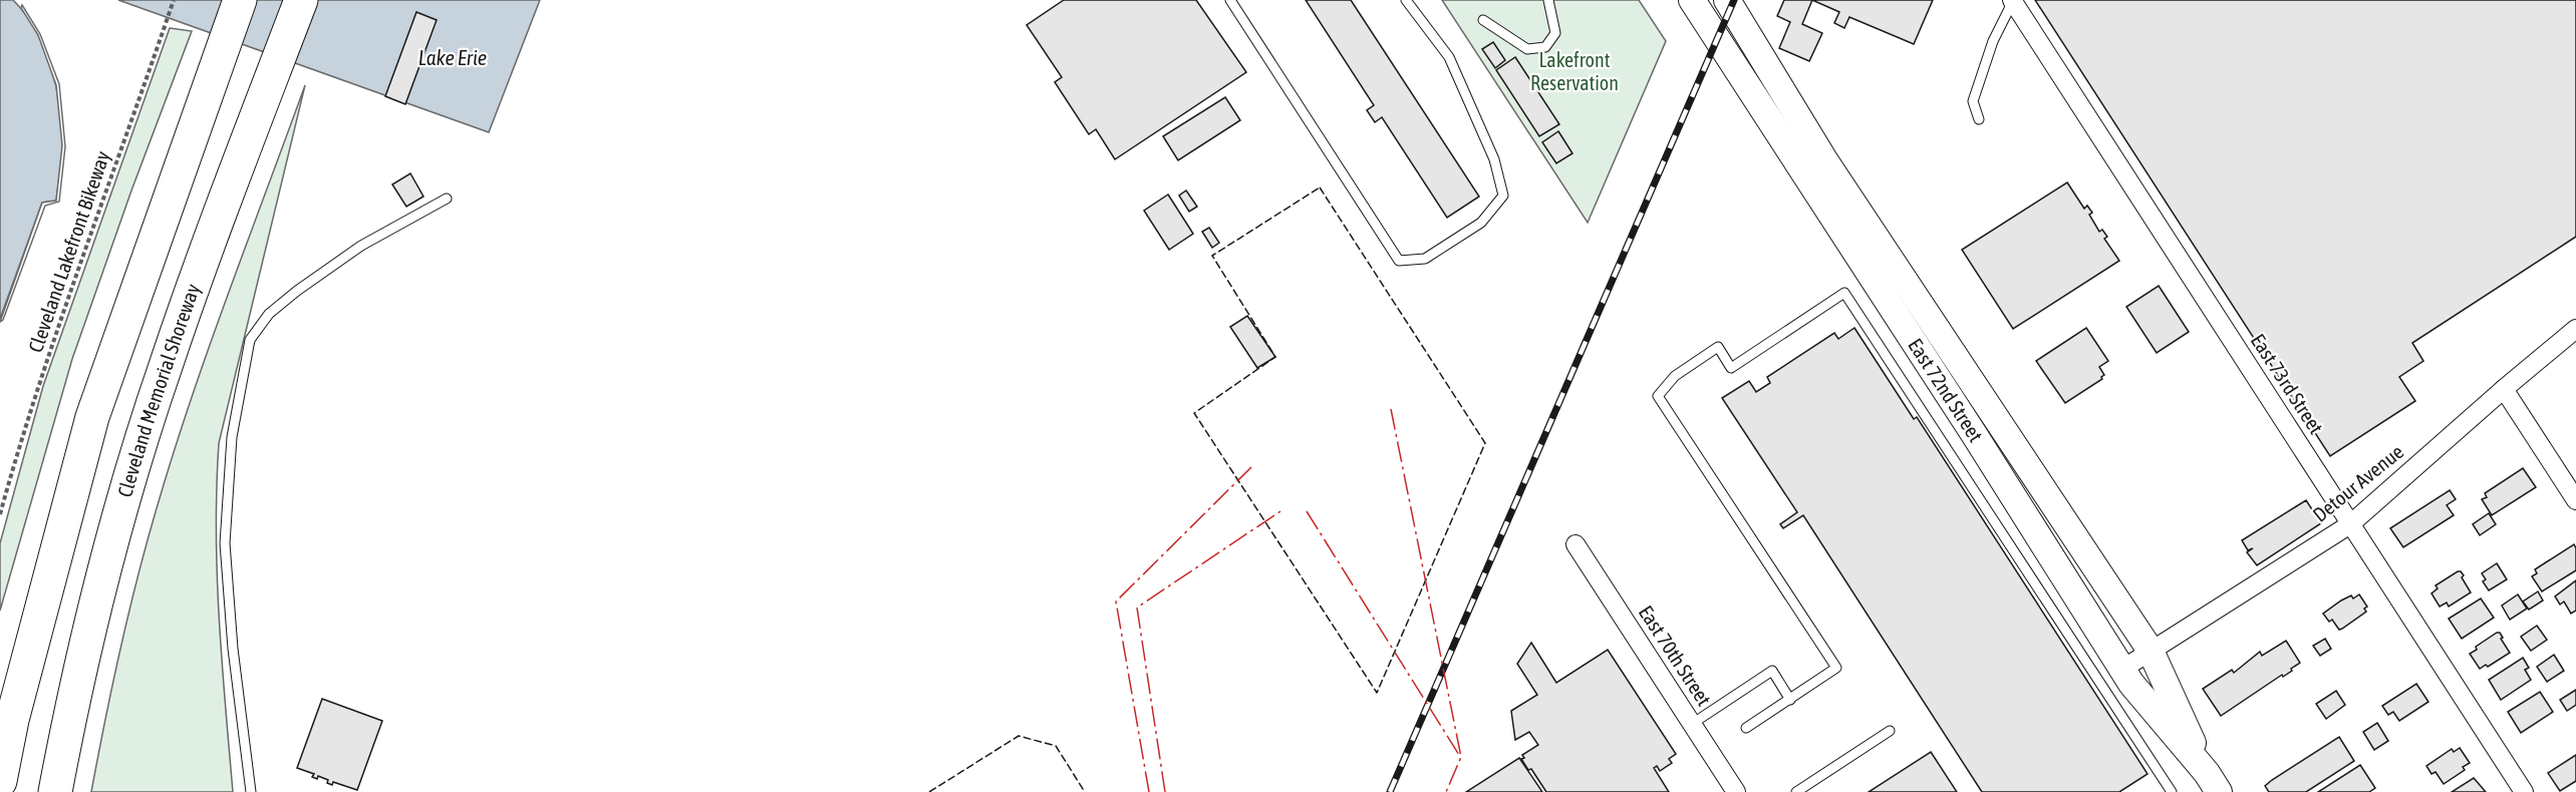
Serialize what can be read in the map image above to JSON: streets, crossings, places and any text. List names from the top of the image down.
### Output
{
  "streets": {
    "highway": ["Cleveland Memorial Shoreway"],
    "main road": ["East 72nd Street"],
    "street": ["East 73rd Street", "Detour Avenue", "East 70th Street"],
    "path": ["Cleveland Lakefront Bikeway"]
  },
  "crossings": [
    ["East 73rd Street", "Detour Avenue"],
    ["East 72nd Street", "Detour Avenue"]
  ],
  "water": ["Lake Erie"],
  "parks": ["Lakefront Reservation"]
}
